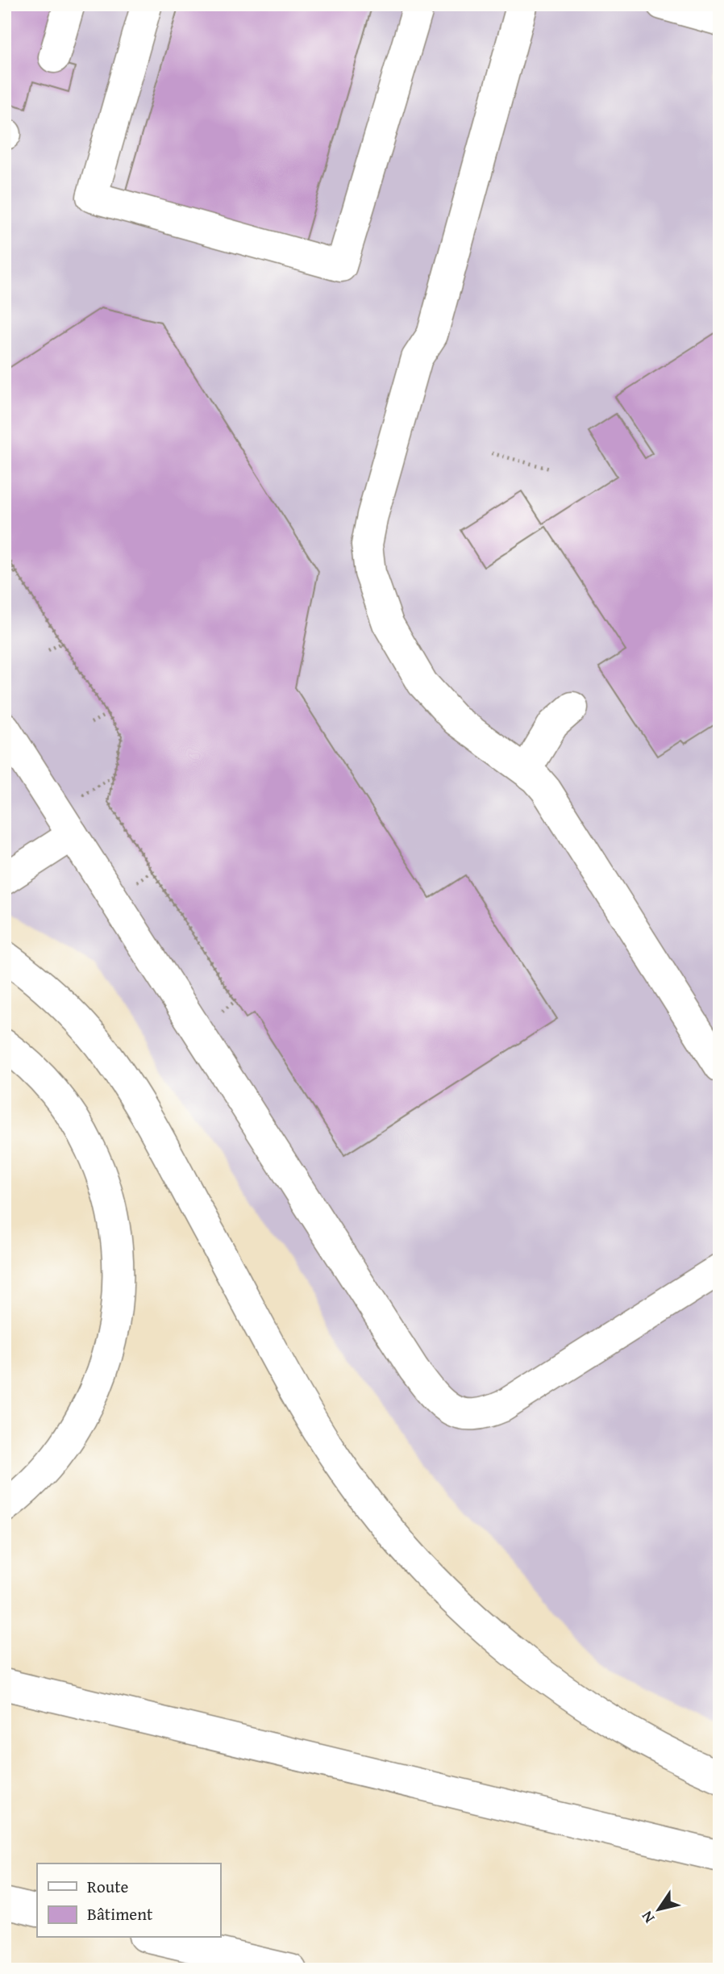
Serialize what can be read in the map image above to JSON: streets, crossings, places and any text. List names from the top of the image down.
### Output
{
  "legend": ["Route", "Bâtiment"],
  "north": "bottom left"
}
